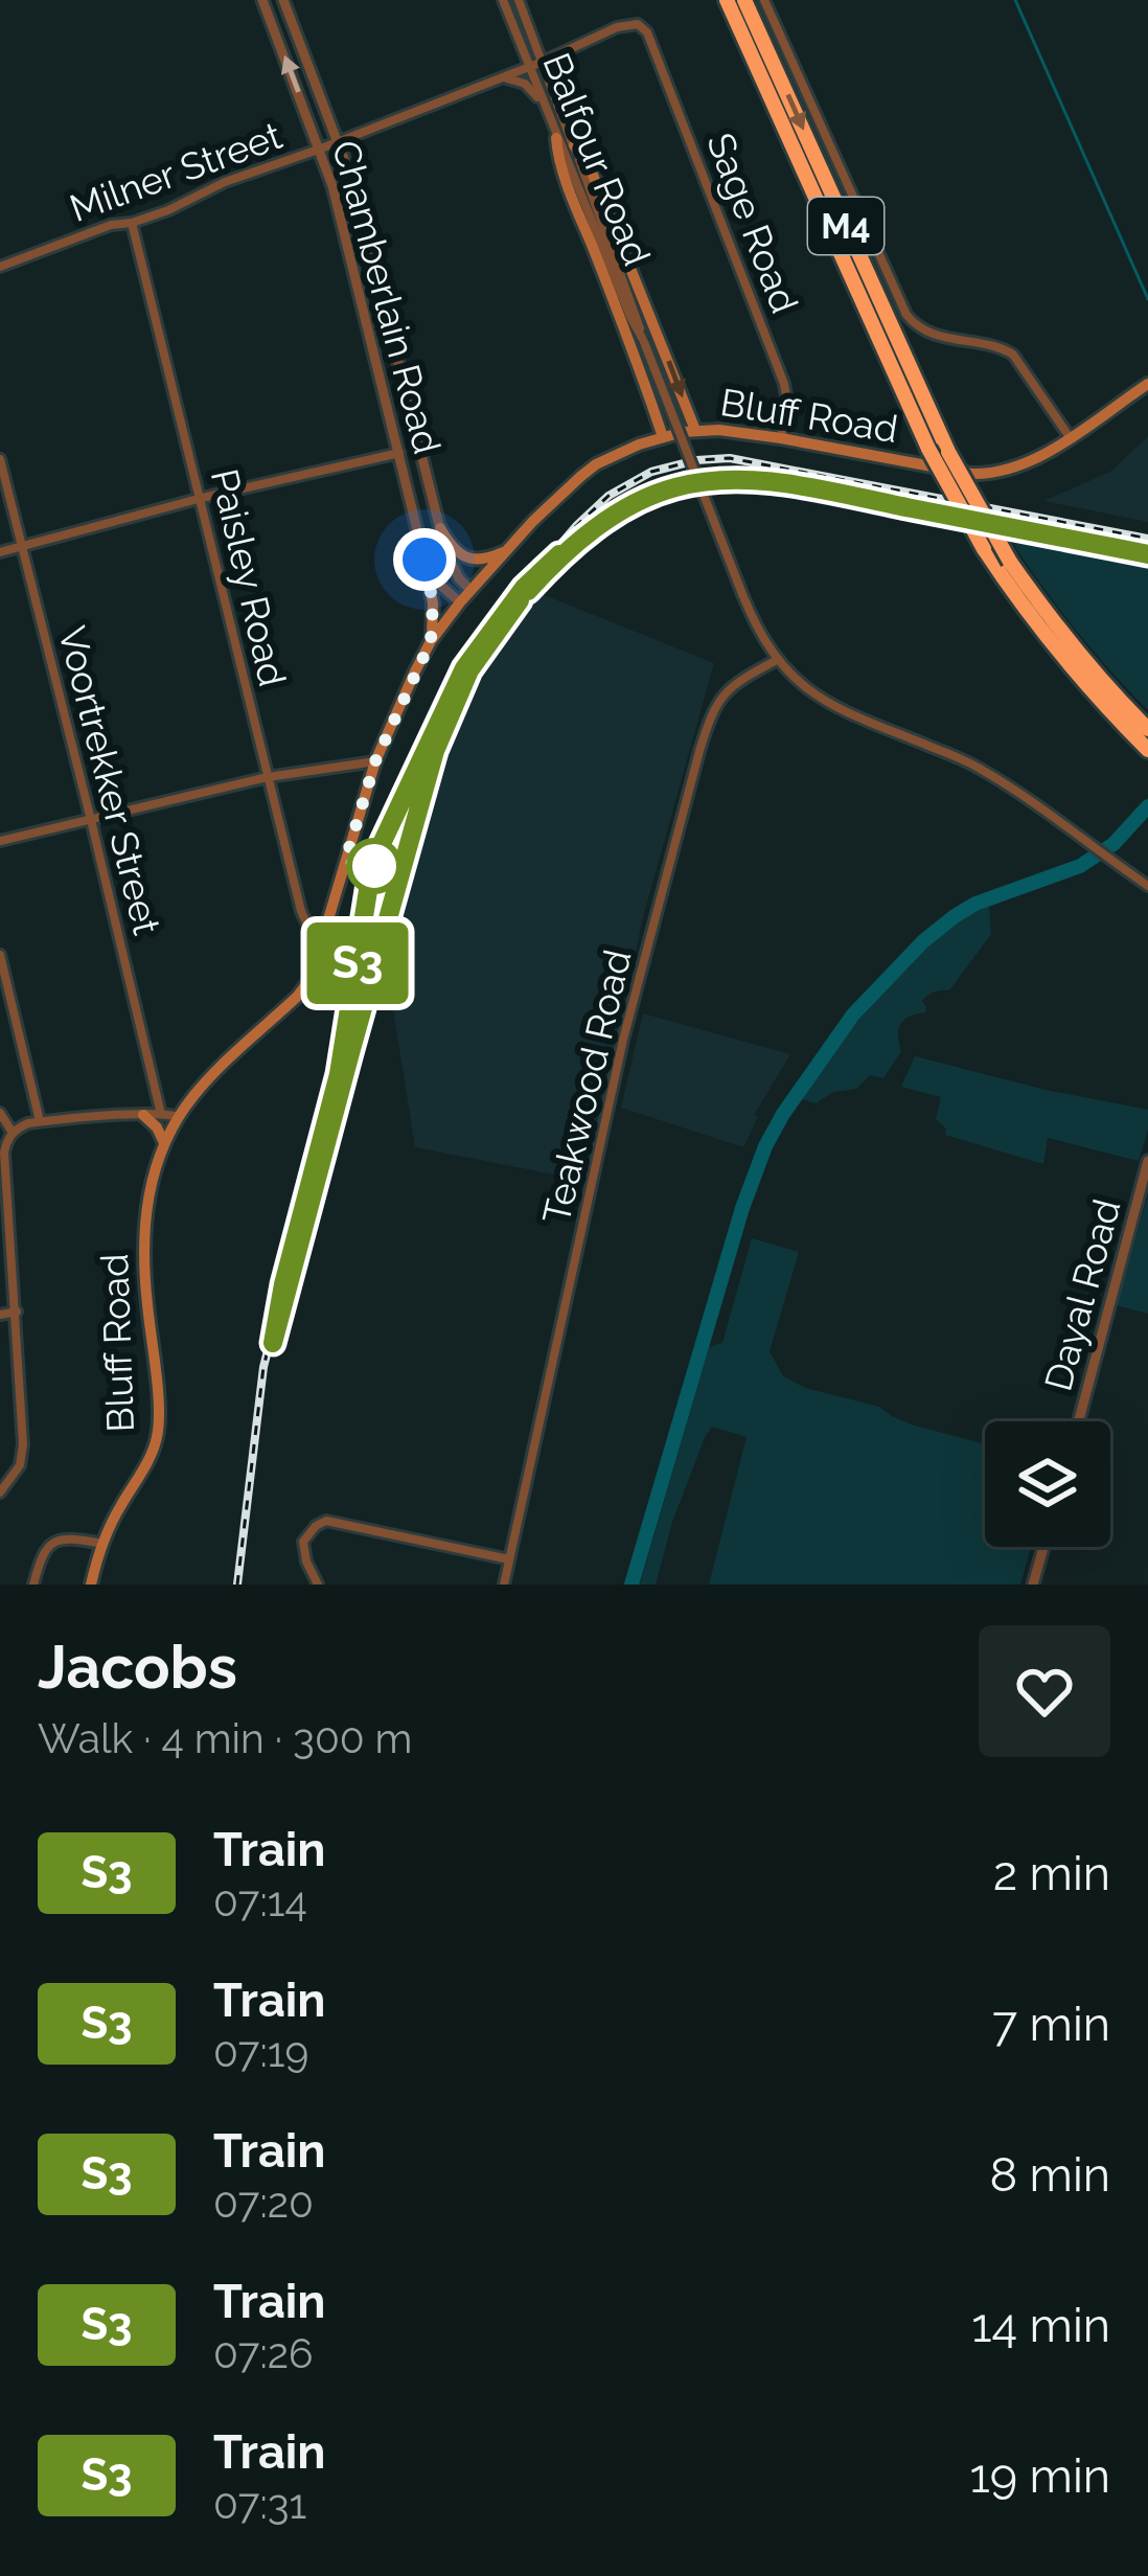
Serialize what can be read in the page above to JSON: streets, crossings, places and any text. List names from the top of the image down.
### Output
{
  "streets": {
    "highway": ["M4"],
    "main road": ["Bluff Road"],
    "street": [
      "Balfour Road",
      "Milner Street",
      "Sage Road",
      "Chamberlain Road",
      "Paisley Road",
      "Voortrekker Street",
      "Teakwood Road",
      "Dayal Road"
    ]
  },
  "crossings": [
    ["Balfour Road", "Milner Street"],
    ["Balfour Road", "Teakwood Road"],
    ["Milner Street", "Sage Road"],
    ["Milner Street", "Chamberlain Road"],
    ["Milner Street", "Paisley Road"],
    ["Sage Road", "Bluff Road"],
    ["Chamberlain Road", "Bluff Road"],
    ["Bluff Road", "Paisley Road"]
  ],
  "page": {
    "on_map": "S3",
    "heading": ["Jacobs", "Walk · 4 min · 300 m"],
    "list": [
      {
        "mark": "S3",
        "name": "Train",
        "note": "07:14",
        "value": "2 min"
      },
      {
        "mark": "S3",
        "name": "Train",
        "note": "07:19",
        "value": "7 min"
      },
      {
        "mark": "S3",
        "name": "Train",
        "note": "07:20",
        "value": "8 min"
      },
      {
        "mark": "S3",
        "name": "Train",
        "note": "07:26",
        "value": "14 min"
      },
      {
        "mark": "S3",
        "name": "Train",
        "note": "07:31",
        "value": "19 min"
      }
    ]
  }
}
